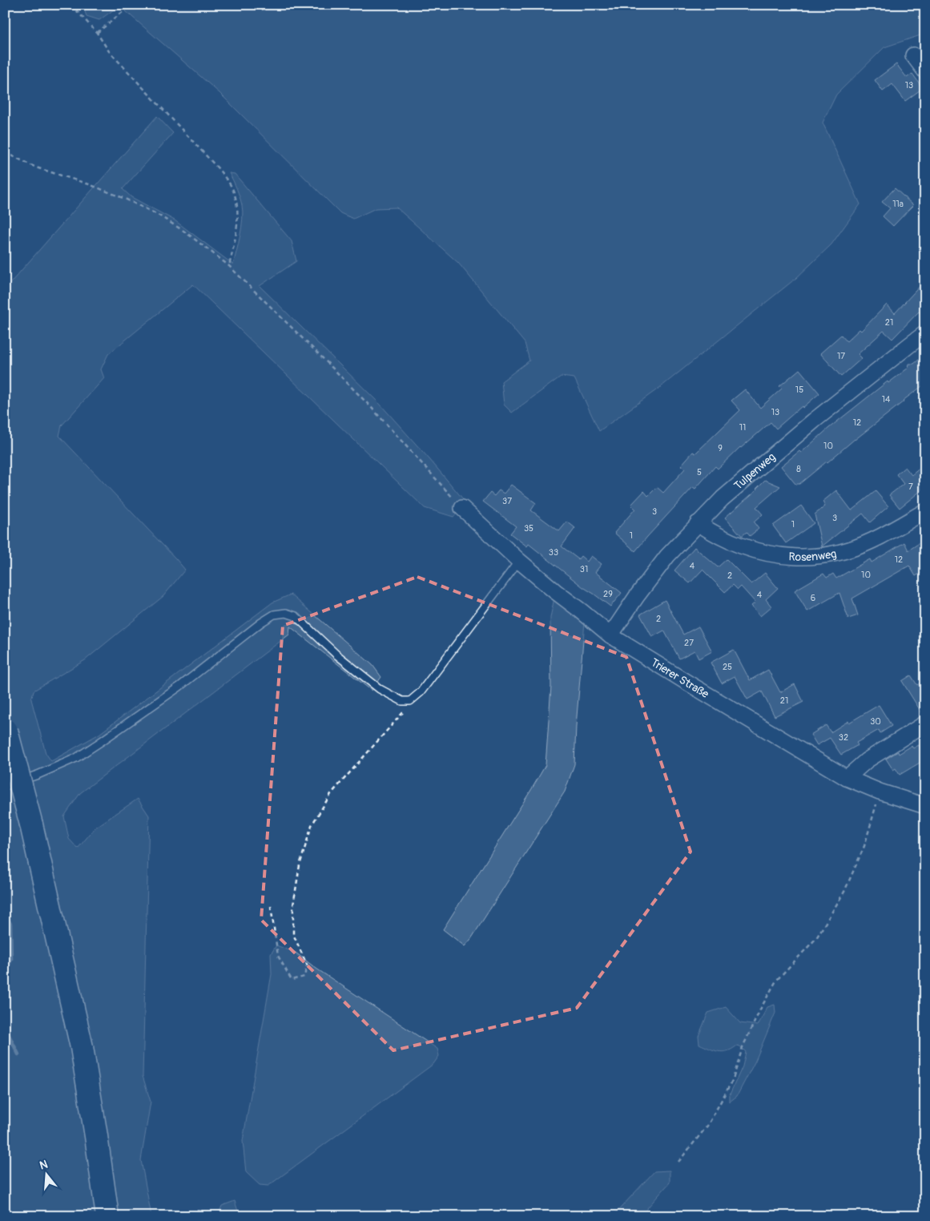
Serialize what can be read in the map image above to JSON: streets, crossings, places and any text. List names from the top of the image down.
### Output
{
  "streets": {
    "street": ["Tulpenweg", "Rosenweg", "Trierer Straße"]
  },
  "crossings": [
    ["Tulpenweg", "Rosenweg"],
    ["Tulpenweg", "Trierer Straße"]
  ],
  "house_numbers": [
    "13",
    "11a",
    "21",
    "17",
    "15",
    "14",
    "13",
    "12",
    "11",
    "10",
    "9",
    "8",
    "5",
    "7",
    "37",
    "3",
    "3",
    "1",
    "35",
    "1",
    "33",
    "12",
    "4",
    "31",
    "10",
    "2",
    "29",
    "4",
    "6",
    "2",
    "27",
    "25",
    "21",
    "30",
    "32"
  ],
  "north": "top"
}
